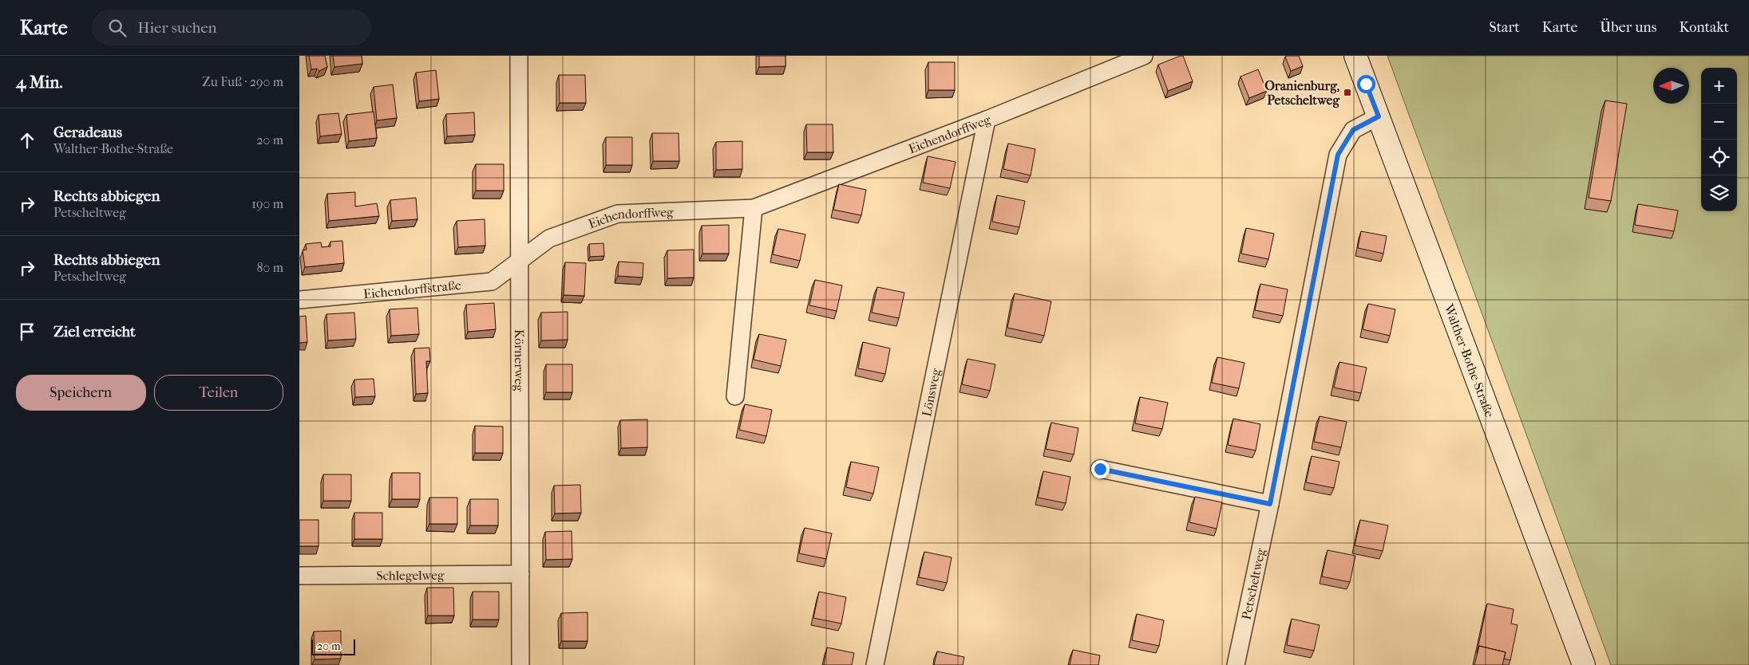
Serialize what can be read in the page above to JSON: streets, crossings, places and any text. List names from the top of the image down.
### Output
{
  "streets": {
    "street": [
      "Eichendorffweg",
      "Eichendorffstraße",
      "Körnerweg",
      "Walther-Bothe-Straße",
      "Lönsweg",
      "Schlegelweg",
      "Petscheltweg"
    ]
  },
  "crossings": [
    ["Eichendorffweg", "Eichendorffstraße"],
    ["Eichendorffweg", "Körnerweg"],
    ["Eichendorffweg", "Lönsweg"],
    ["Eichendorffstraße", "Körnerweg"],
    ["Körnerweg", "Schlegelweg"],
    ["Walther-Bothe-Straße", "Petscheltweg"]
  ],
  "places": {
    "transit": ["Oranienburg, Petscheltweg"]
  },
  "scale_bar": "20 m",
  "north": "left",
  "page": {
    "header": "Karte",
    "search": "Hier suchen",
    "nav": [
      "Start",
      "Karte",
      "Über uns",
      "Kontakt"
    ],
    "heading": ["4 Min.", "Zu Fuß · 290 m"],
    "map_buttons": ["+", "−"],
    "list": [
      ["Geradeaus", "Walther-Bothe-Straße", "20 m"],
      ["Rechts abbiegen", "Petscheltweg", "190 m"],
      ["Rechts abbiegen", "Petscheltweg", "80 m"],
      "Ziel erreicht"
    ],
    "buttons": ["Speichern", "Teilen"],
    "scale": "20 m"
  }
}
